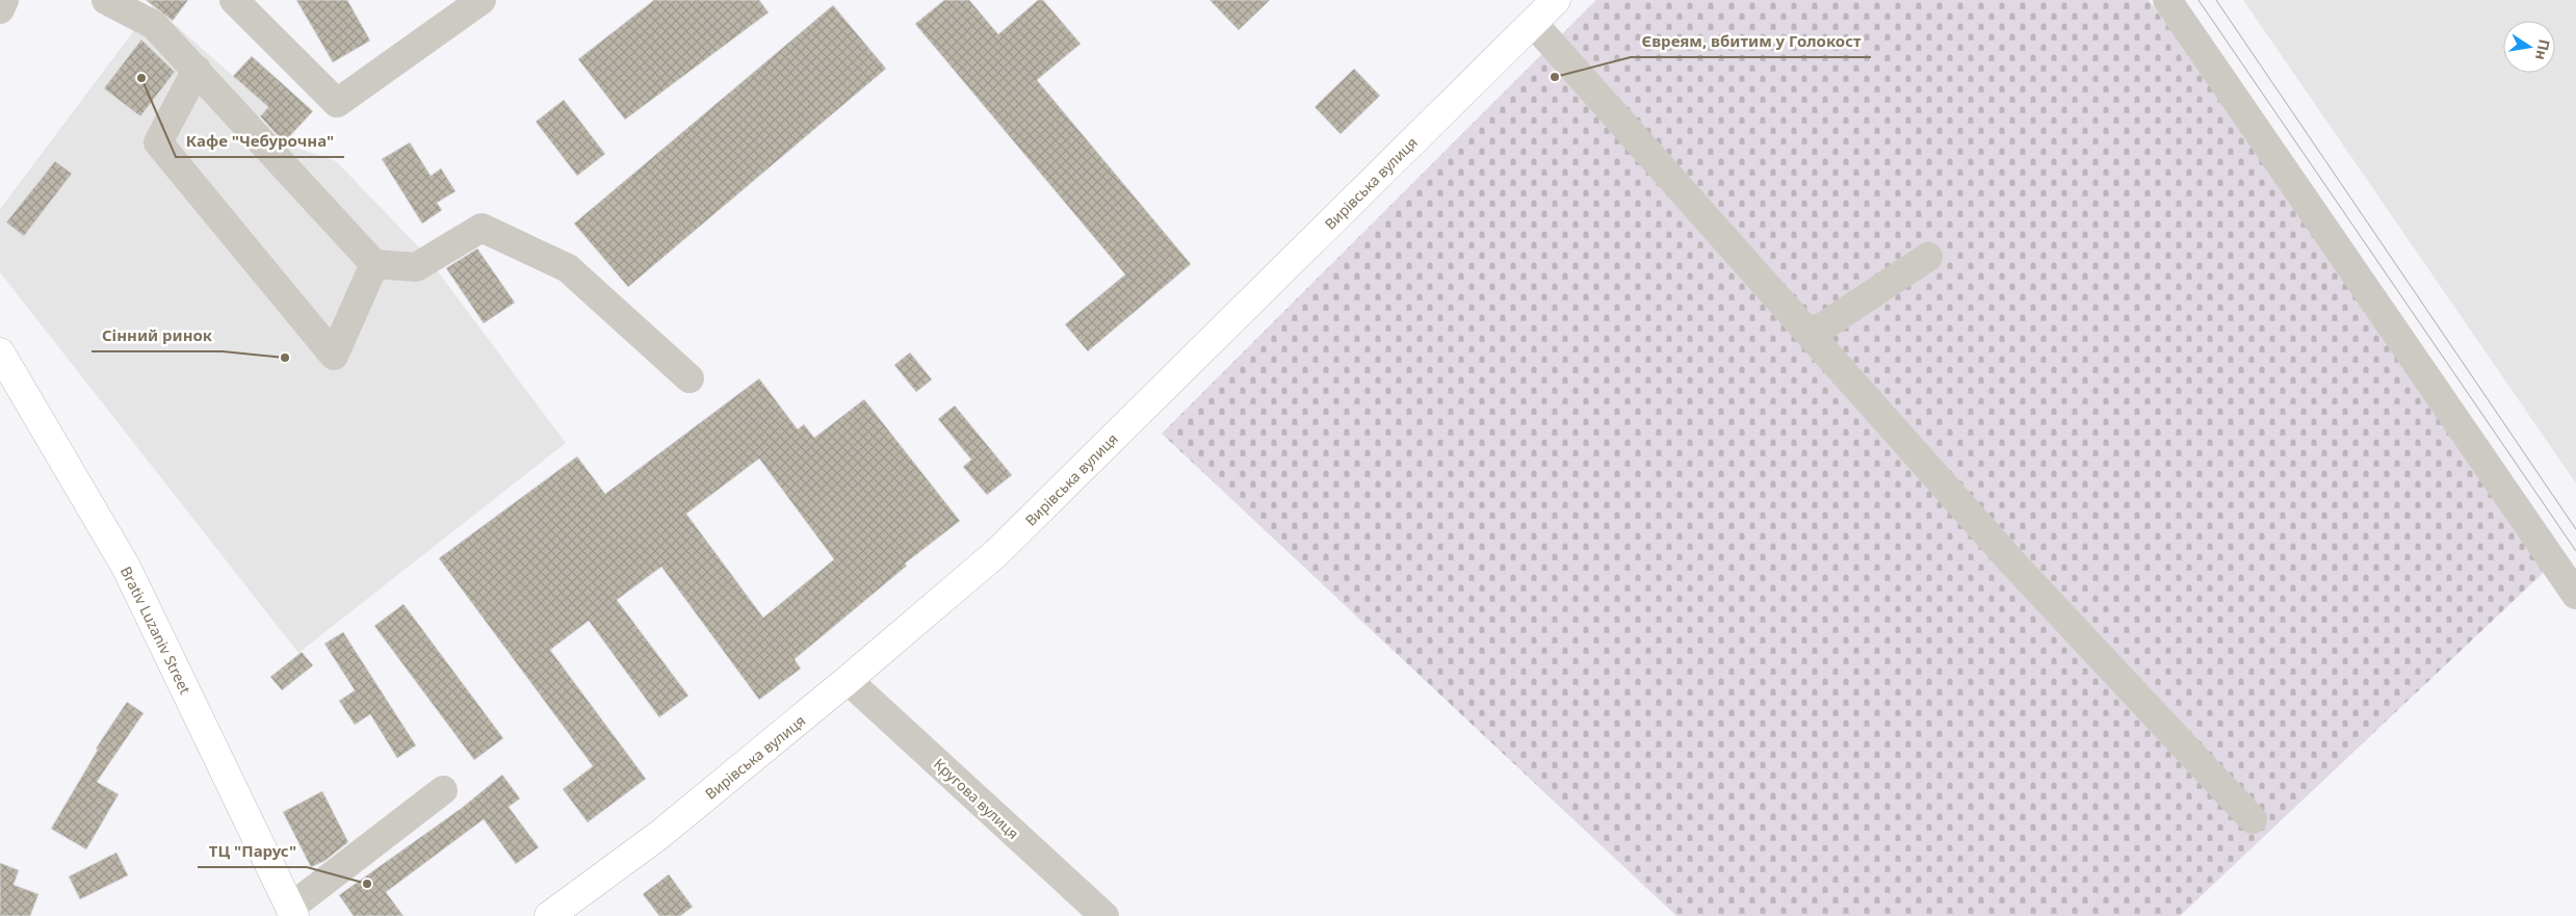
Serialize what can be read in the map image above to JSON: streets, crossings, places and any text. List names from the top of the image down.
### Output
{
  "streets": {
    "main road": ["Вирівська вулиця", "Brativ Luzaniv Street"],
    "street": ["Кругова вулиця"]
  },
  "crossings": [
    ["Вирівська вулиця", "Кругова вулиця"]
  ],
  "places": [
    "Євреям, вбитим у Голокост",
    "Кафе \"Чебурочна\"",
    "Сінний ринок",
    "ТЦ \"Парус\""
  ],
  "north": "right"
}
